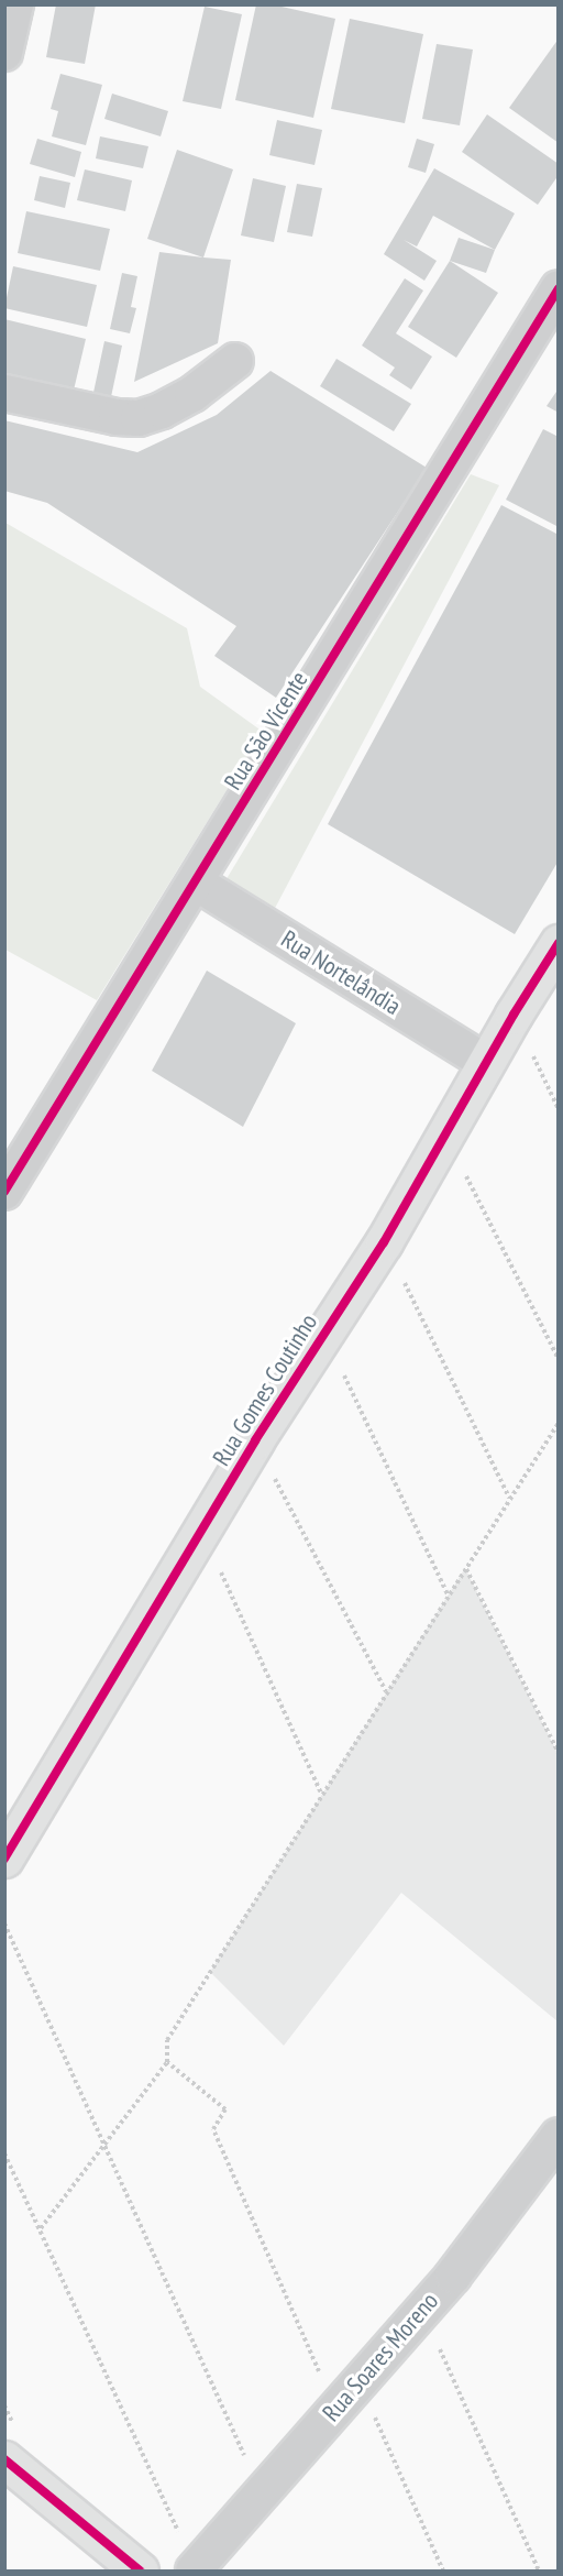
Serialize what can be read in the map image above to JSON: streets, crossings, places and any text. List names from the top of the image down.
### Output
{
  "streets": {
    "street": [
      "Rua São Vicente",
      "Rua Nortelândia",
      "Rua Gomes Coutinho",
      "Rua Soares Moreno"
    ]
  },
  "crossings": [
    ["Rua São Vicente", "Rua Nortelândia"],
    ["Rua Nortelândia", "Rua Gomes Coutinho"]
  ]
}
